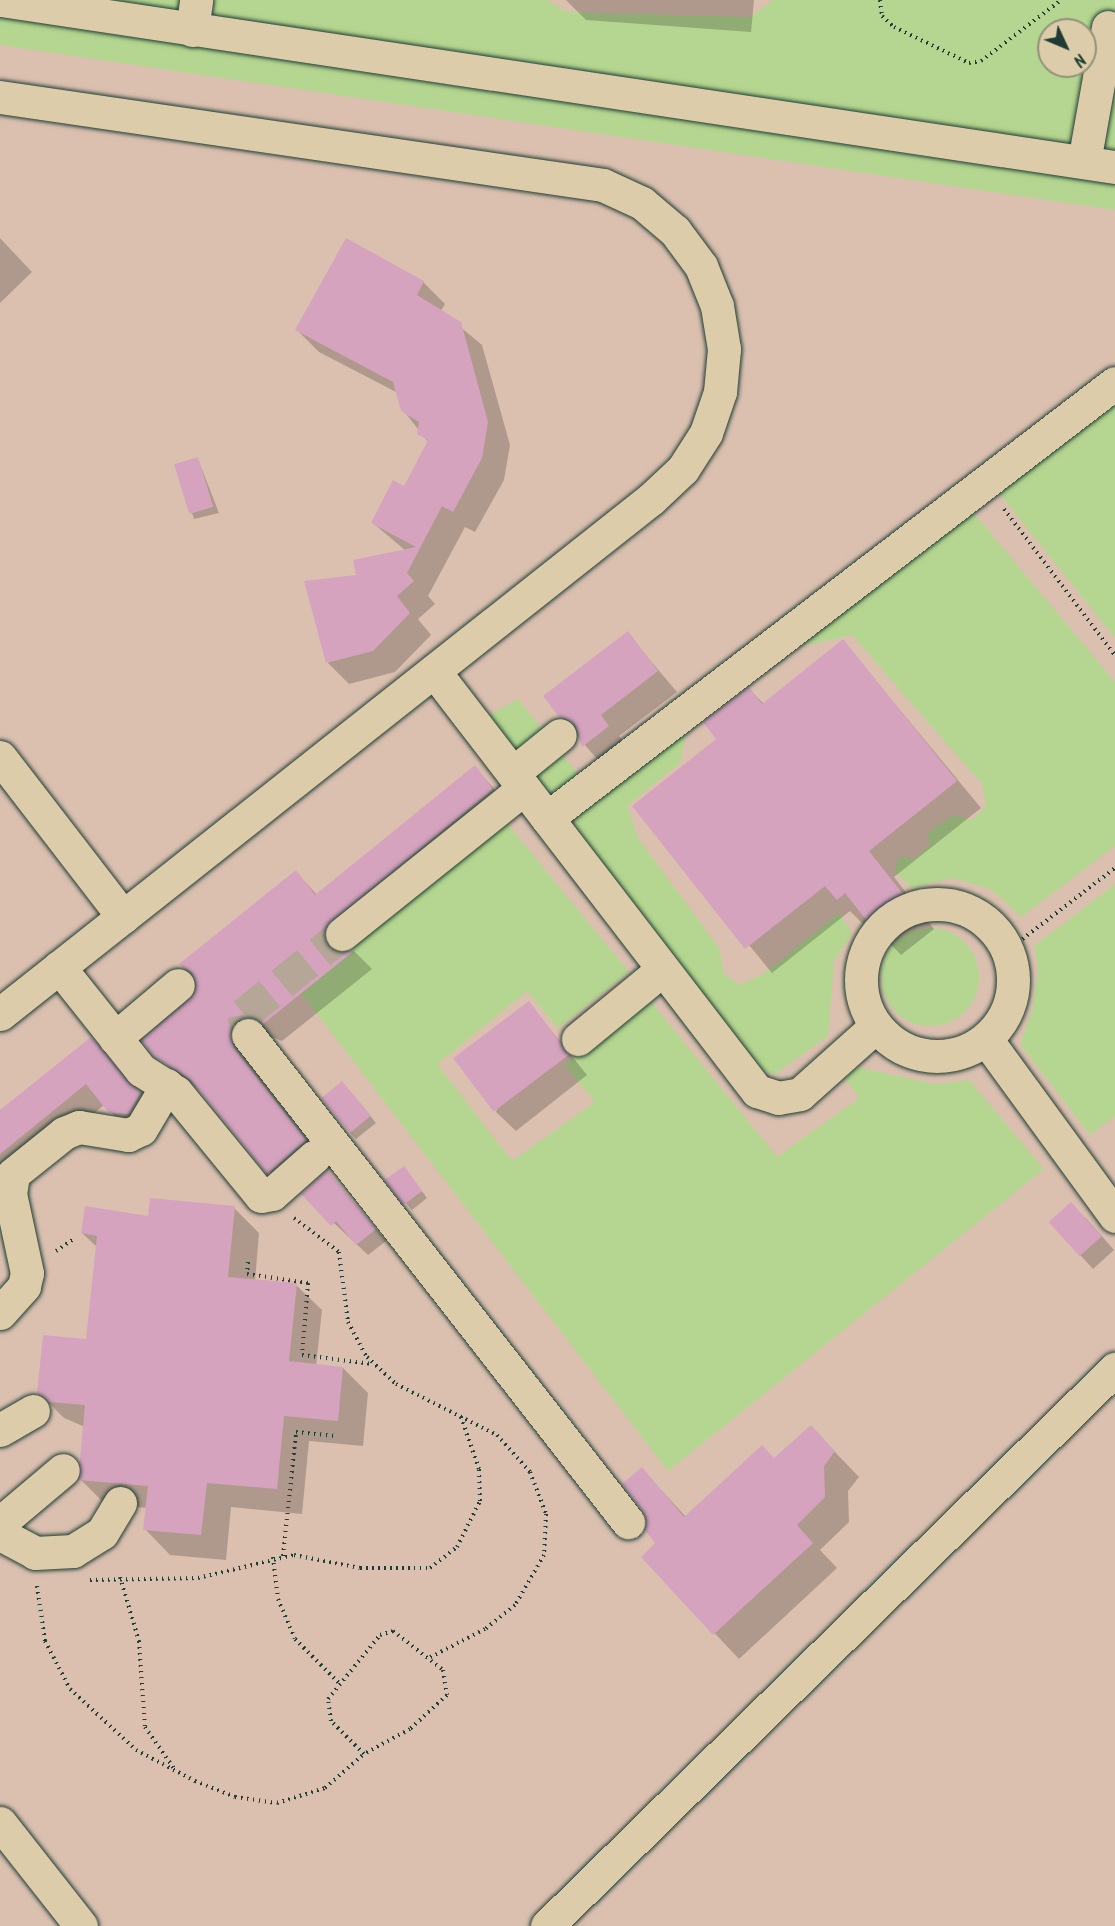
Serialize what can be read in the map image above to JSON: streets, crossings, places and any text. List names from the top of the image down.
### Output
{
  "north": "bottom right"
}
